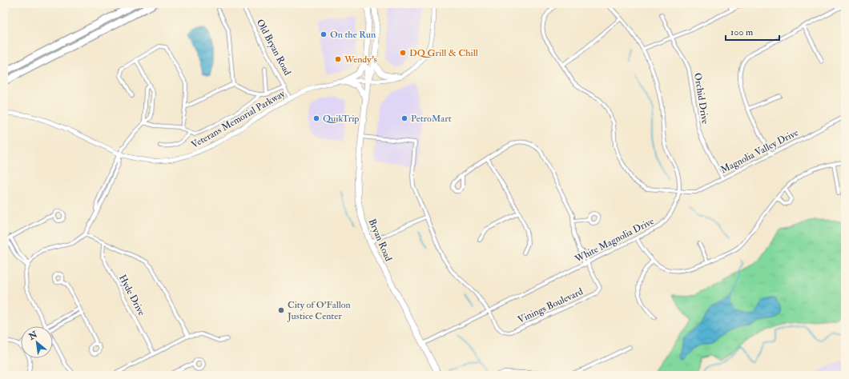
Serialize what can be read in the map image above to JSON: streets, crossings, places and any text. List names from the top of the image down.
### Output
{
  "streets": {
    "main road": ["Bryan Road"],
    "street": [
      "Old Bryan Road",
      "Orchid Drive",
      "Veterans Memorial Parkway",
      "Magnolia Valley Drive",
      "White Magnolia Drive",
      "Hyde Drive",
      "Vinings Boulevard"
    ]
  },
  "crossings": [
    ["Old Bryan Road", "Veterans Memorial Parkway"],
    ["Orchid Drive", "Magnolia Valley Drive"],
    ["Veterans Memorial Parkway", "Bryan Road"],
    ["Magnolia Valley Drive", "White Magnolia Drive"],
    ["Bryan Road", "White Magnolia Drive"],
    ["White Magnolia Drive", "Vinings Boulevard"]
  ],
  "places": [
    "On the Run",
    "DQ Grill & Chill",
    "Wendy's",
    "QuikTrip",
    "PetroMart",
    "City of O'Fallon Justice Center"
  ],
  "scale_bar": "100 m",
  "north": "top left"
}
